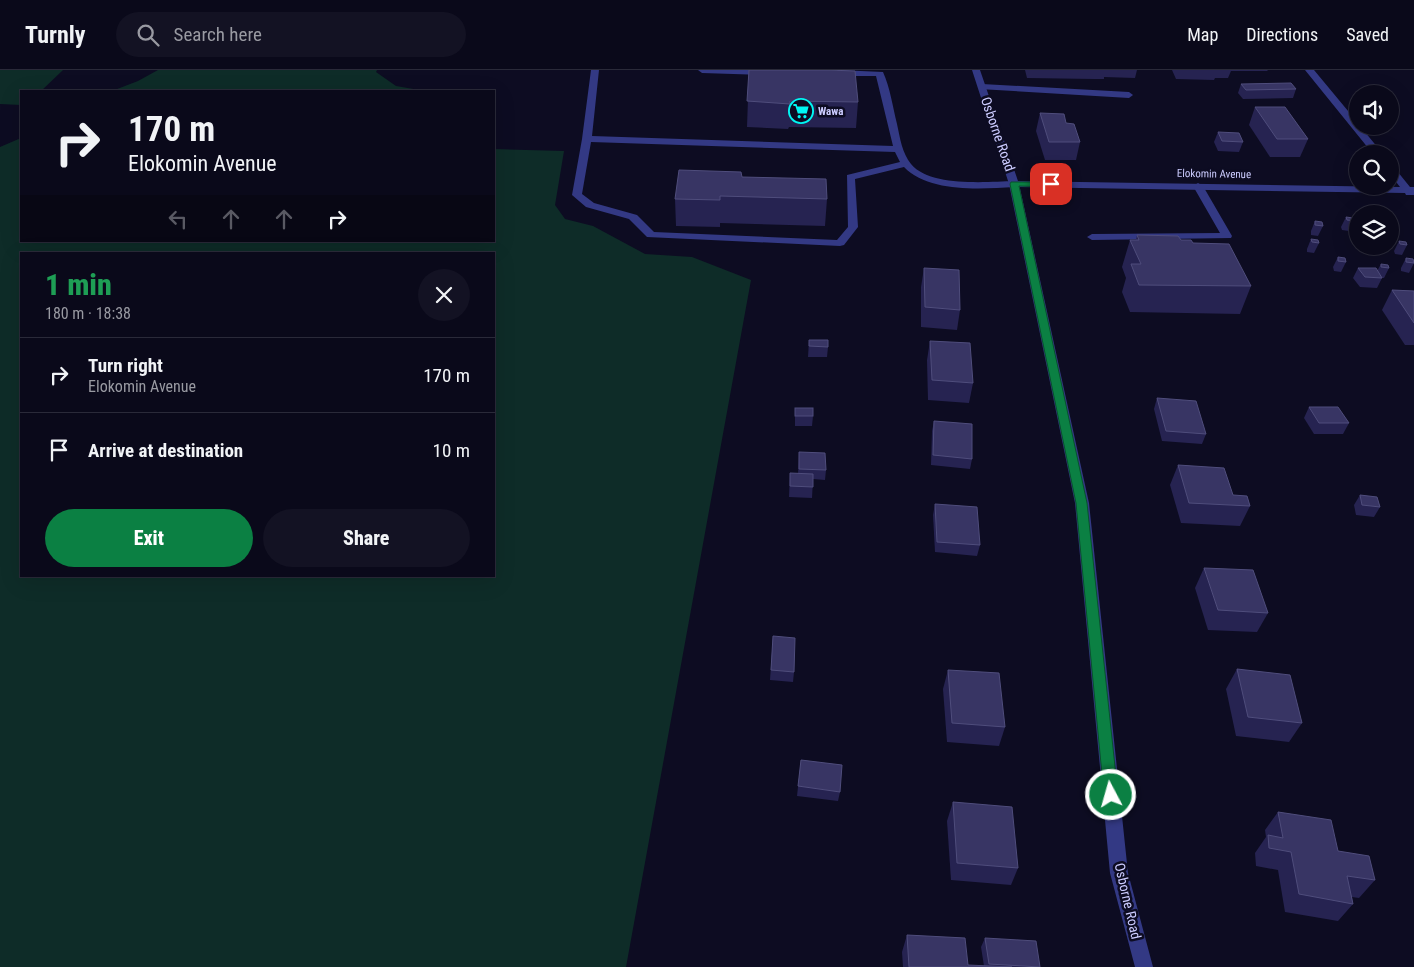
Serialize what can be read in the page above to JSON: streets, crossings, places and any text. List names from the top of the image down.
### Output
{
  "streets": {
    "street": ["Osborne Road", "Elokomin Avenue"]
  },
  "crossings": [
    ["Osborne Road", "Elokomin Avenue"]
  ],
  "places": {
    "supermarket": ["Wawa"]
  },
  "page": {
    "header": "Turnly",
    "search": "Search here",
    "nav": ["Map", "Directions", "Saved"],
    "turn": ["170 m", "Elokomin Avenue"],
    "heading": ["1 min", "180 m · 18:38"],
    "list": [
      {
        "name": "Turn right",
        "note": "Elokomin Avenue",
        "value": "170 m"
      },
      {
        "name": "Arrive at destination",
        "value": "10 m"
      }
    ],
    "buttons": ["Exit", "Share"]
  }
}
